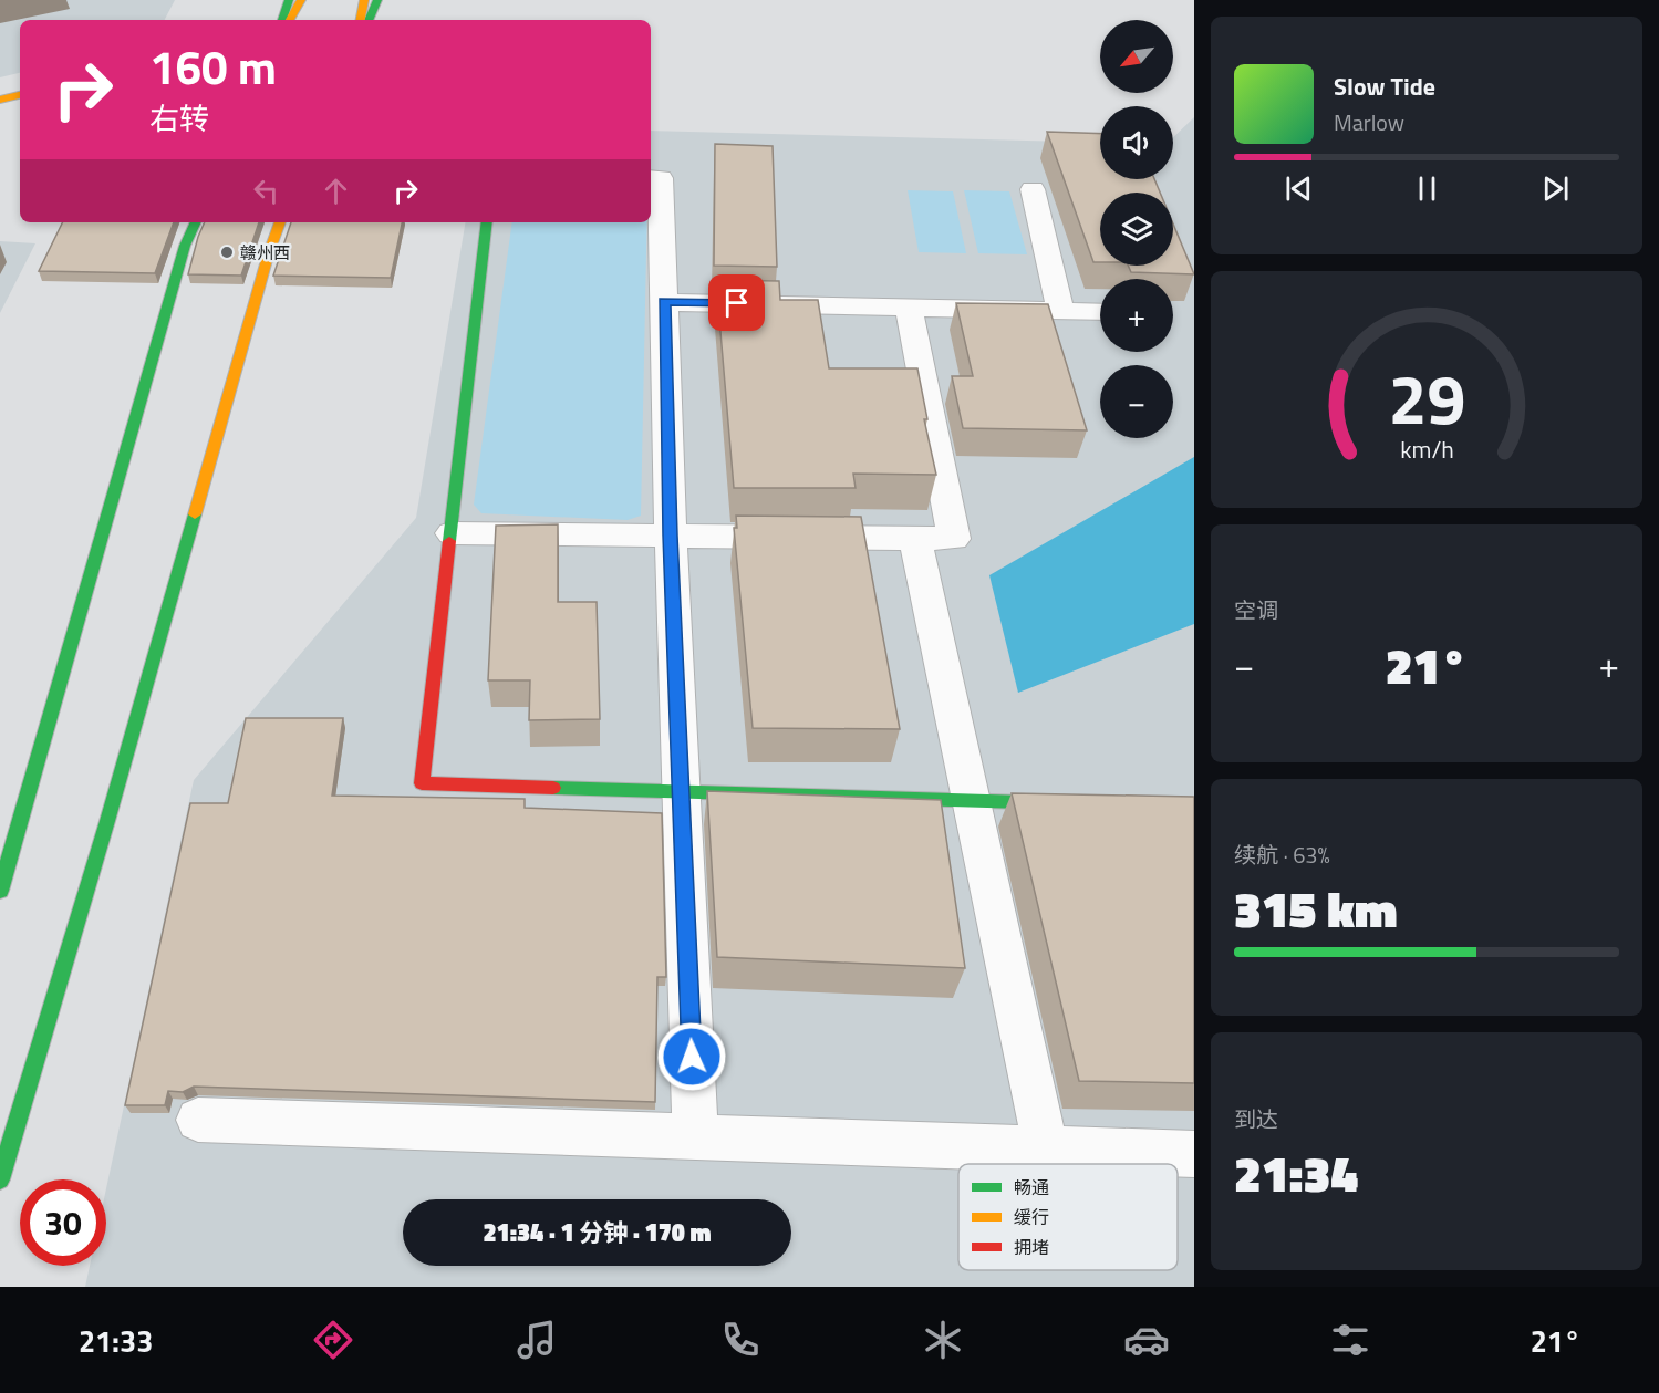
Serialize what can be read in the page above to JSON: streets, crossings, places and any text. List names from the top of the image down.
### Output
{
  "places": ["赣州西"],
  "legend": ["畅通", "缓行", "拥堵"],
  "north": "bottom left",
  "page": {
    "map_buttons": ["+", "−"],
    "turn": ["160 m", "右转"],
    "song": ["Slow Tide", "Marlow"],
    "tile": [
      "空调",
      ["续航 · 63%", "315 km"],
      ["到达", "21:34"]
    ],
    "heat": ["−", "21°", "+"],
    "limit": "30",
    "trip": "21:34 · 1 分钟 · 170 m",
    "tabs": ["21:33", "21°"],
    "gauge": ["29", "km/h"]
  }
}
